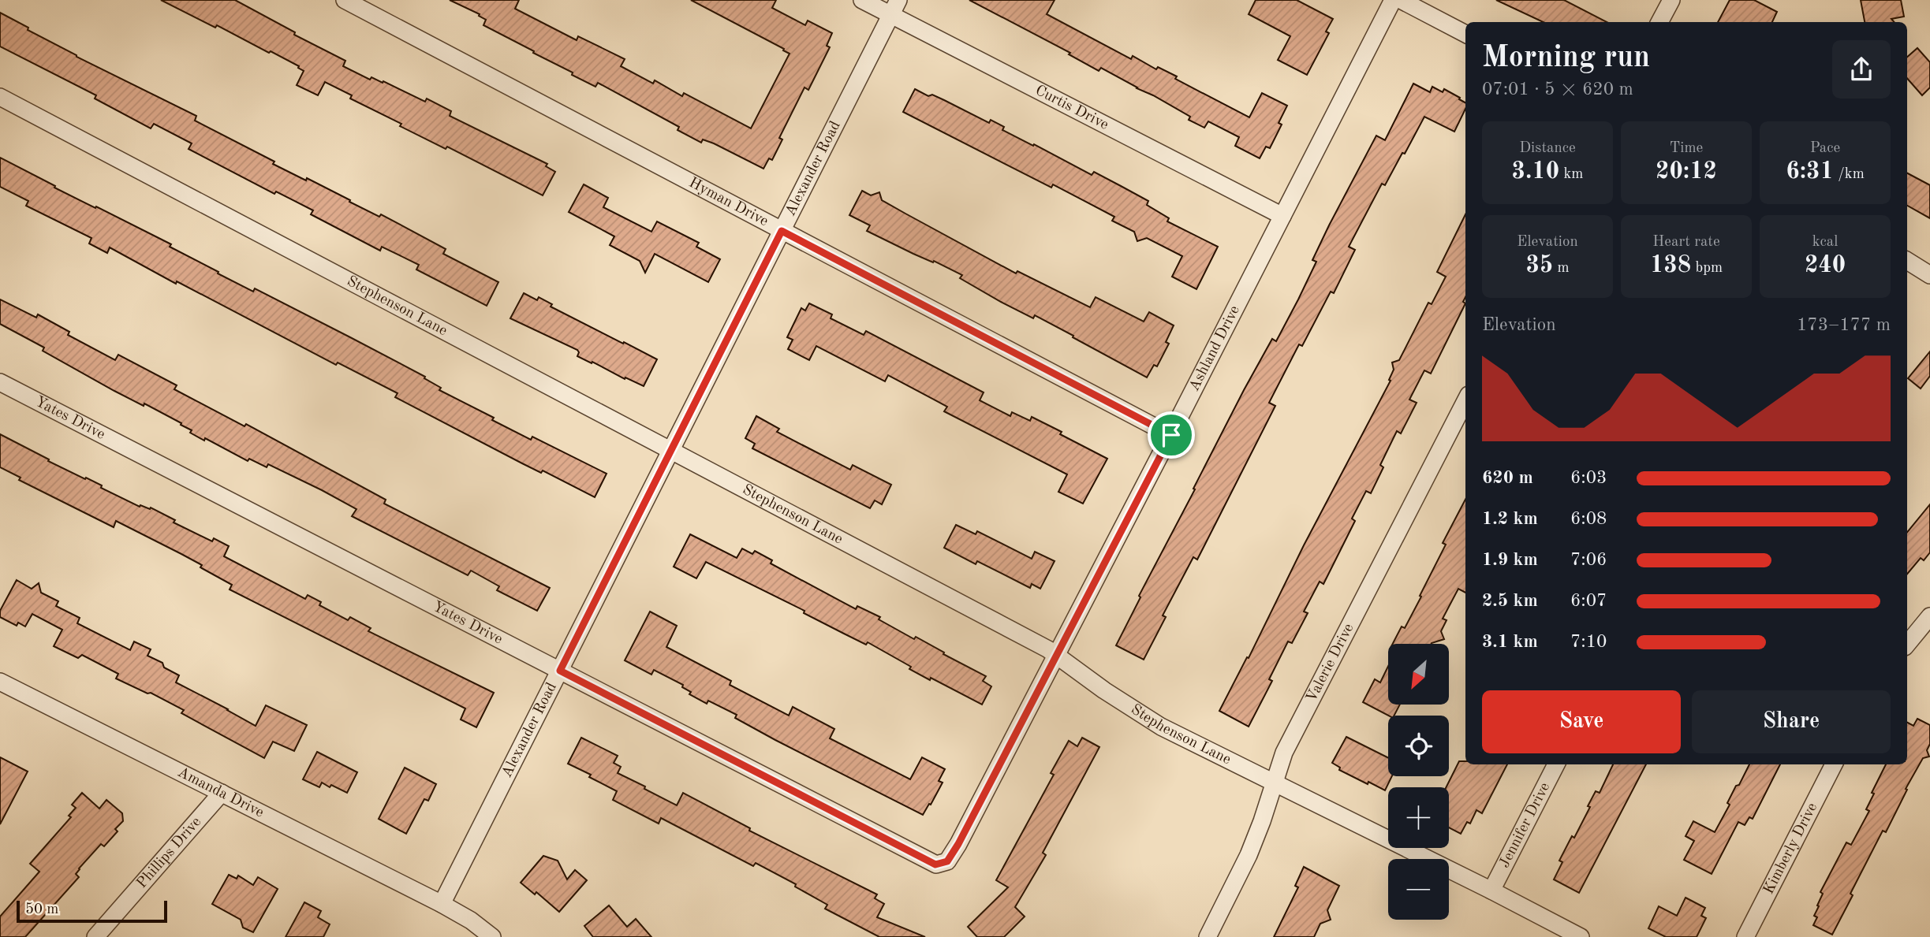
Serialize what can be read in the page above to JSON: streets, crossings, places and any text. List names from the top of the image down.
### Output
{
  "streets": {
    "street": [
      "Curtis Drive",
      "Alexander Road",
      "Hyman Drive",
      "Stephenson Lane",
      "Ashland Drive",
      "Yates Drive",
      "Valerie Drive",
      "Amanda Drive",
      "Jennifer Drive",
      "Kimberly Drive",
      "Phillips Drive"
    ]
  },
  "crossings": [
    ["Curtis Drive", "Alexander Road"],
    ["Curtis Drive", "Ashland Drive"],
    ["Alexander Road", "Hyman Drive"],
    ["Alexander Road", "Stephenson Lane"],
    ["Alexander Road", "Yates Drive"],
    ["Alexander Road", "Amanda Drive"],
    ["Hyman Drive", "Ashland Drive"],
    ["Stephenson Lane", "Ashland Drive"],
    ["Stephenson Lane", "Valerie Drive"],
    ["Stephenson Lane", "Jennifer Drive"],
    ["Ashland Drive", "Yates Drive"],
    ["Amanda Drive", "Phillips Drive"]
  ],
  "scale_bar": "50 m",
  "north": "bottom left",
  "page": {
    "heading": ["Morning run", "07:01 · 5 × 620 m"],
    "stats": [
      ["Distance", "3.10 km"],
      ["Time", "20:12"],
      ["Pace", "6:31 /km"],
      ["Elevation", "35 m"],
      ["Heart rate", "138 bpm"],
      ["kcal", "240"]
    ],
    "chart": ["Elevation", "173–177 m"],
    "list": [
      {
        "name": "620 m",
        "note": "6:03"
      },
      {
        "name": "1.2 km",
        "note": "6:08"
      },
      {
        "name": "1.9 km",
        "note": "7:06"
      },
      {
        "name": "2.5 km",
        "note": "6:07"
      },
      {
        "name": "3.1 km",
        "note": "7:10"
      }
    ],
    "map_buttons": ["+", "−"],
    "buttons": ["Save", "Share"],
    "scale": "50 m"
  }
}
